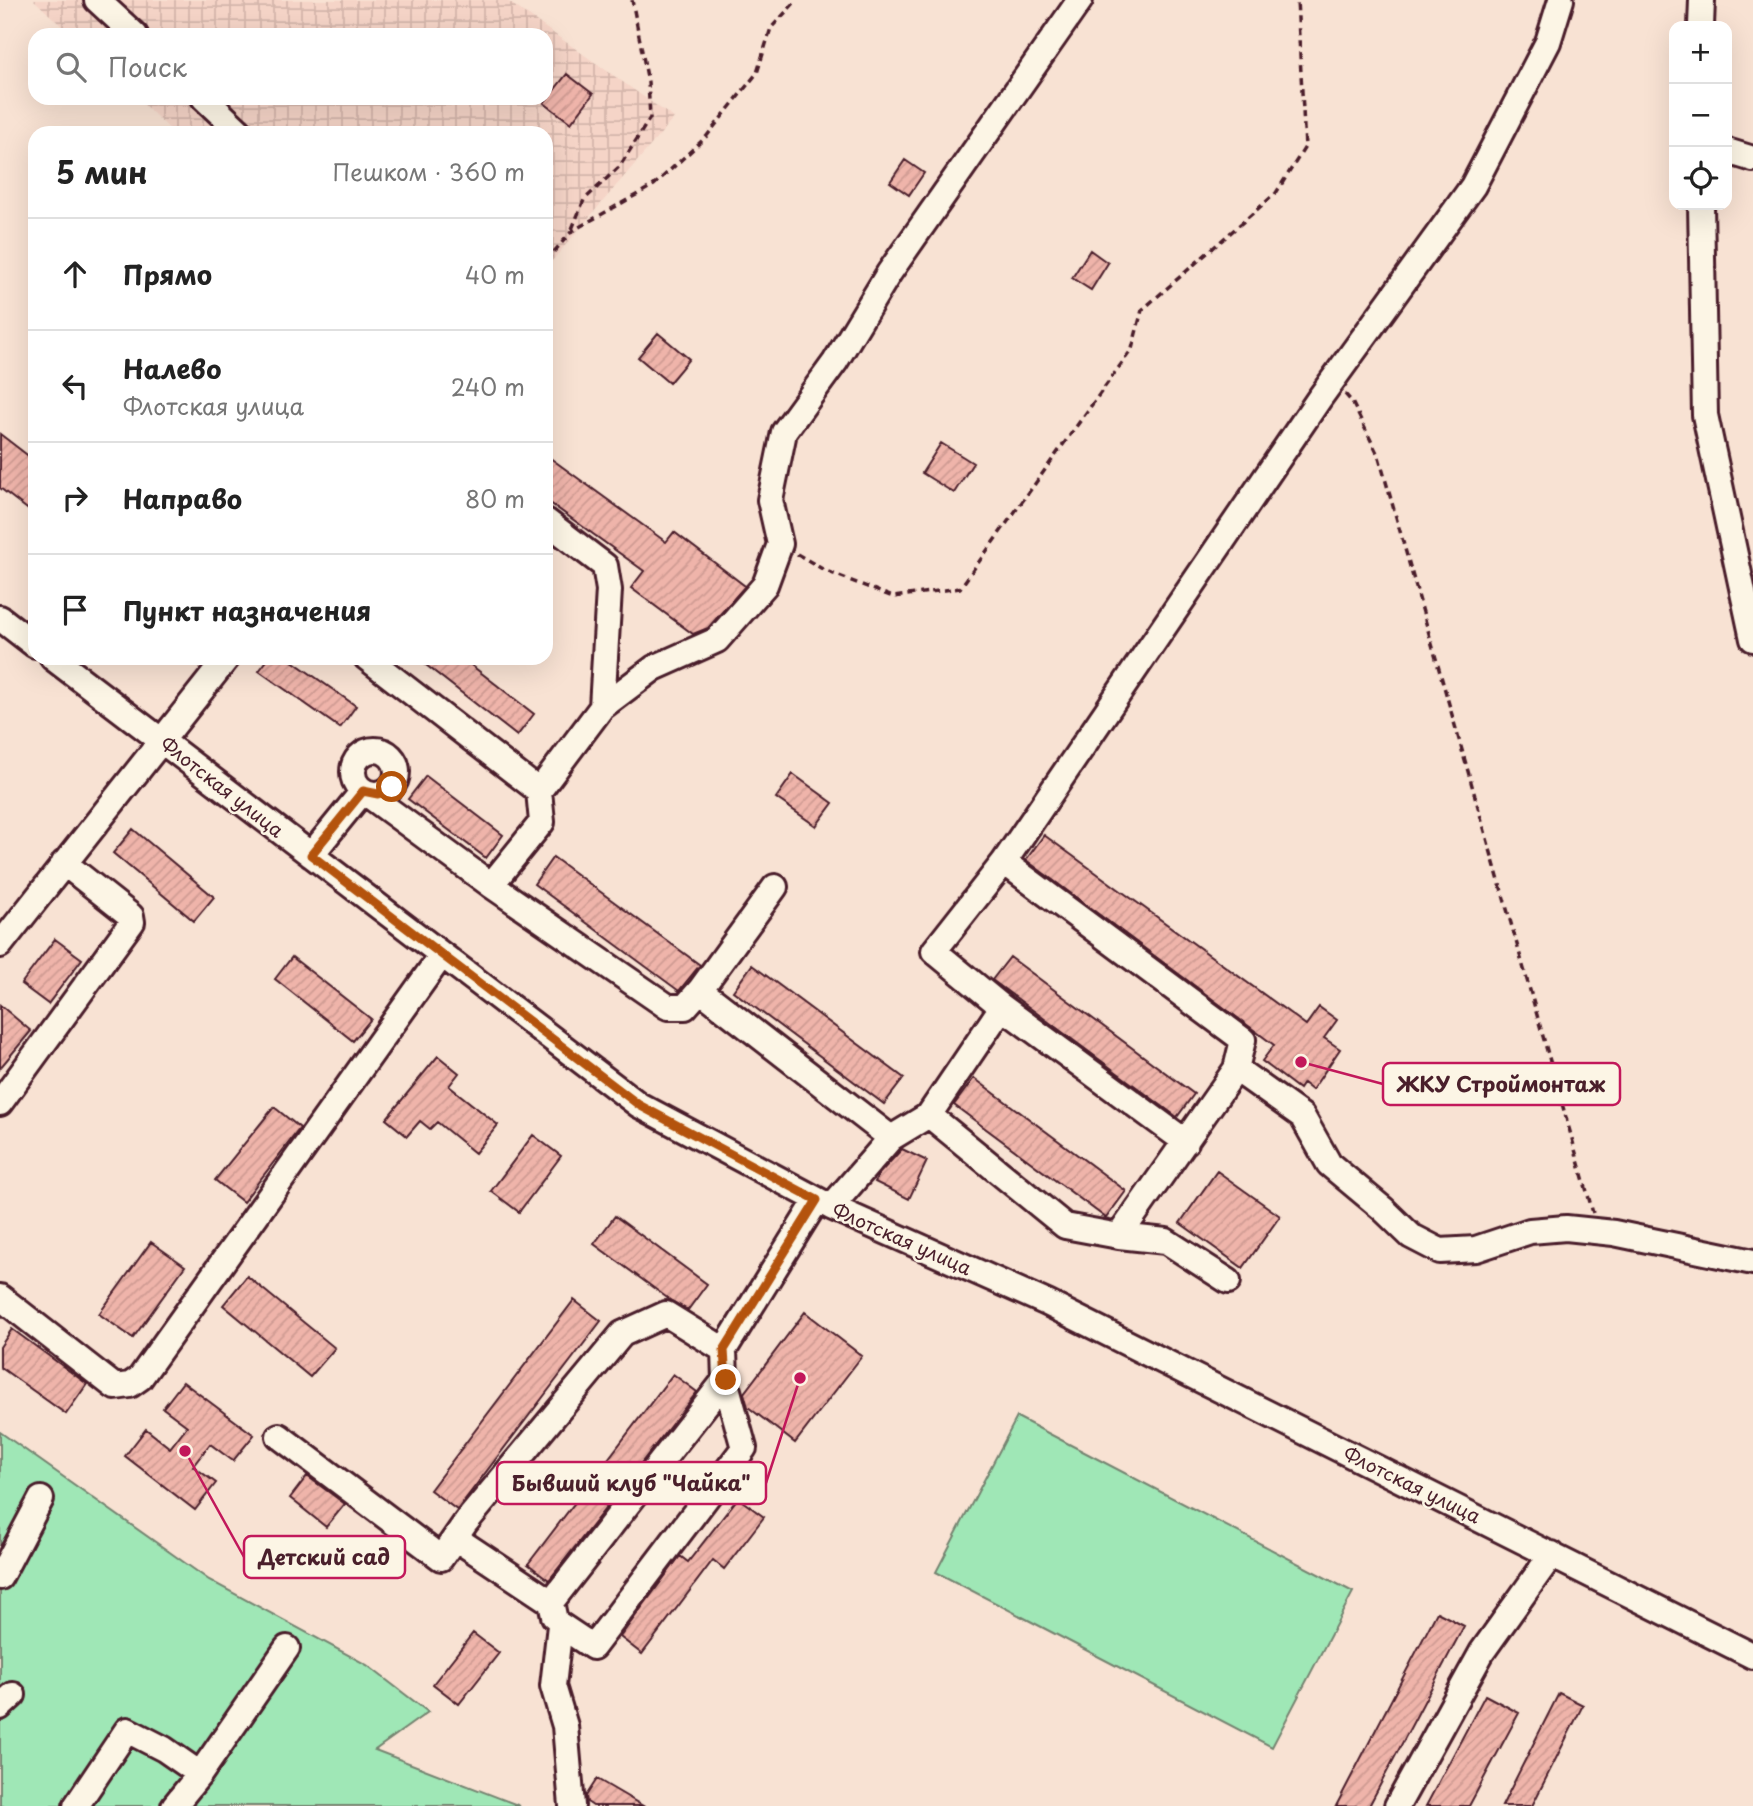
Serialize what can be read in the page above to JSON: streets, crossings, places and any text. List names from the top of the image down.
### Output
{
  "streets": {
    "street": ["Флотская улица"]
  },
  "places": ["ЖКУ Строймонтаж", "Бывший клуб \"Чайка\"", "Детский сад"],
  "page": {
    "map_buttons": ["+", "−"],
    "search": "Поиск",
    "heading": ["5 мин", "Пешком · 360 m"],
    "list": [
      ["Прямо", "40 m"],
      ["Налево", "Флотская улица", "240 m"],
      ["Направо", "80 m"],
      "Пункт назначения"
    ]
  }
}
